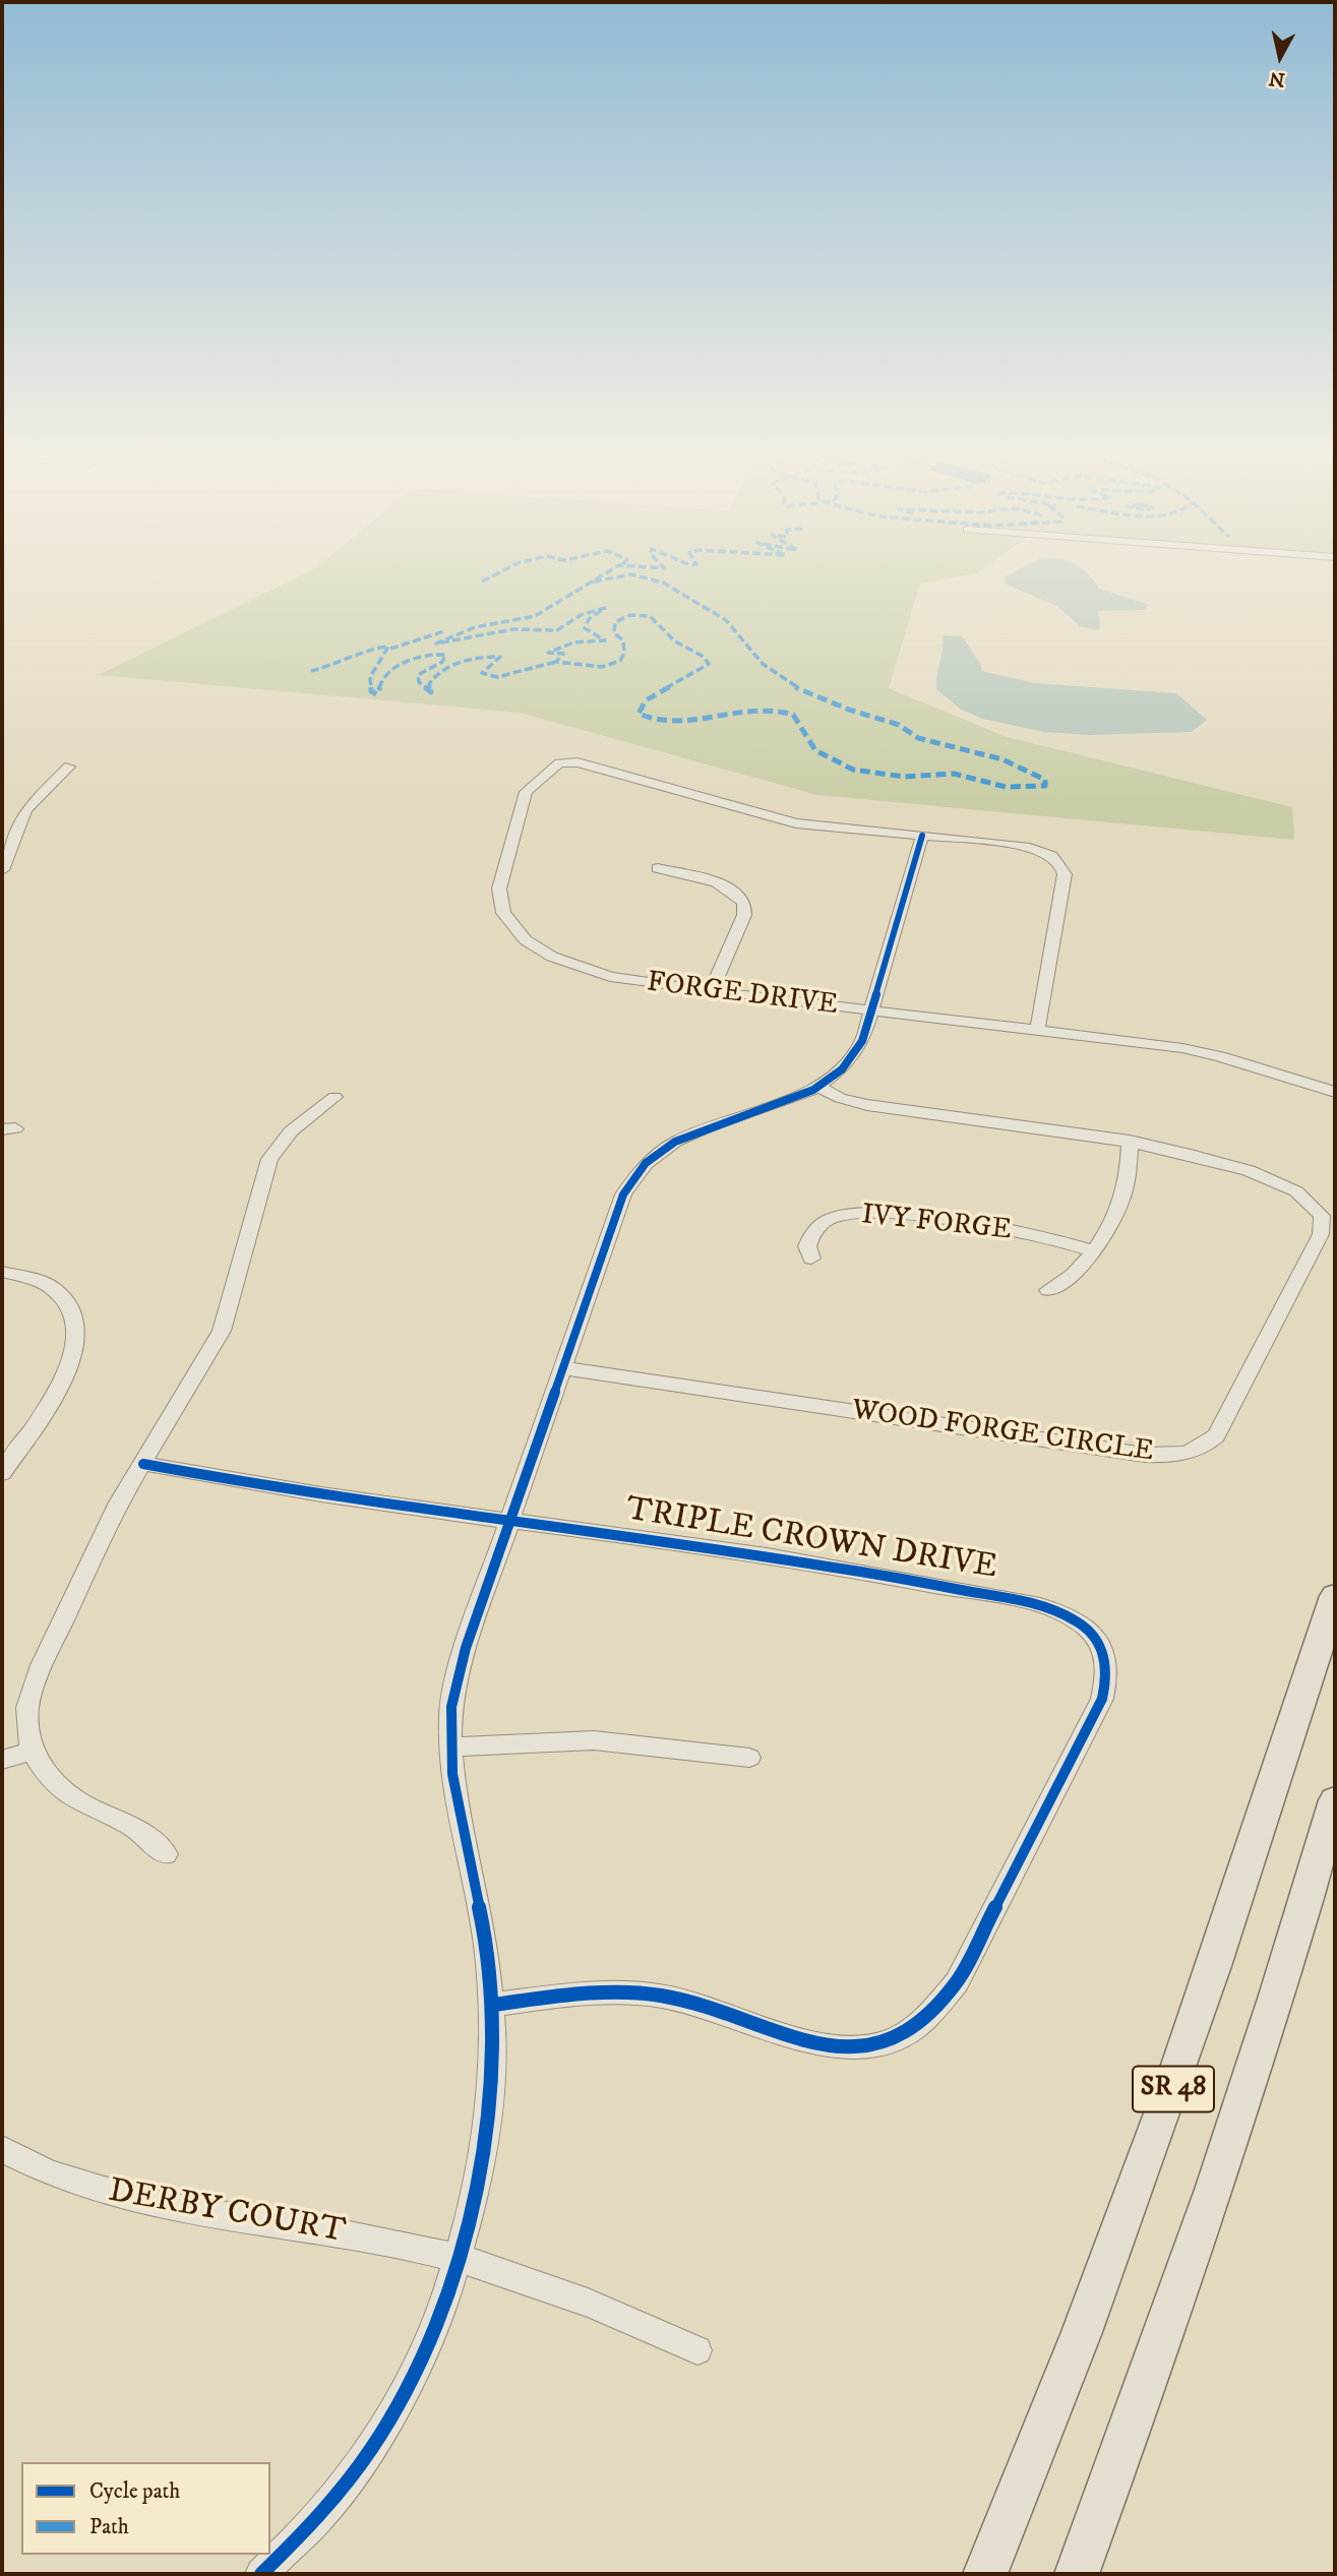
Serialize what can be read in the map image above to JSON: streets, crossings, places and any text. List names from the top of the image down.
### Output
{
  "streets": {
    "highway": ["SR 48"],
    "street": [
      "FORGE DRIVE",
      "IVY FORGE",
      "WOOD FORGE CIRCLE",
      "TRIPLE CROWN DRIVE",
      "DERBY COURT"
    ]
  },
  "legend": ["Cycle path", "Path"],
  "north": "bottom"
}
